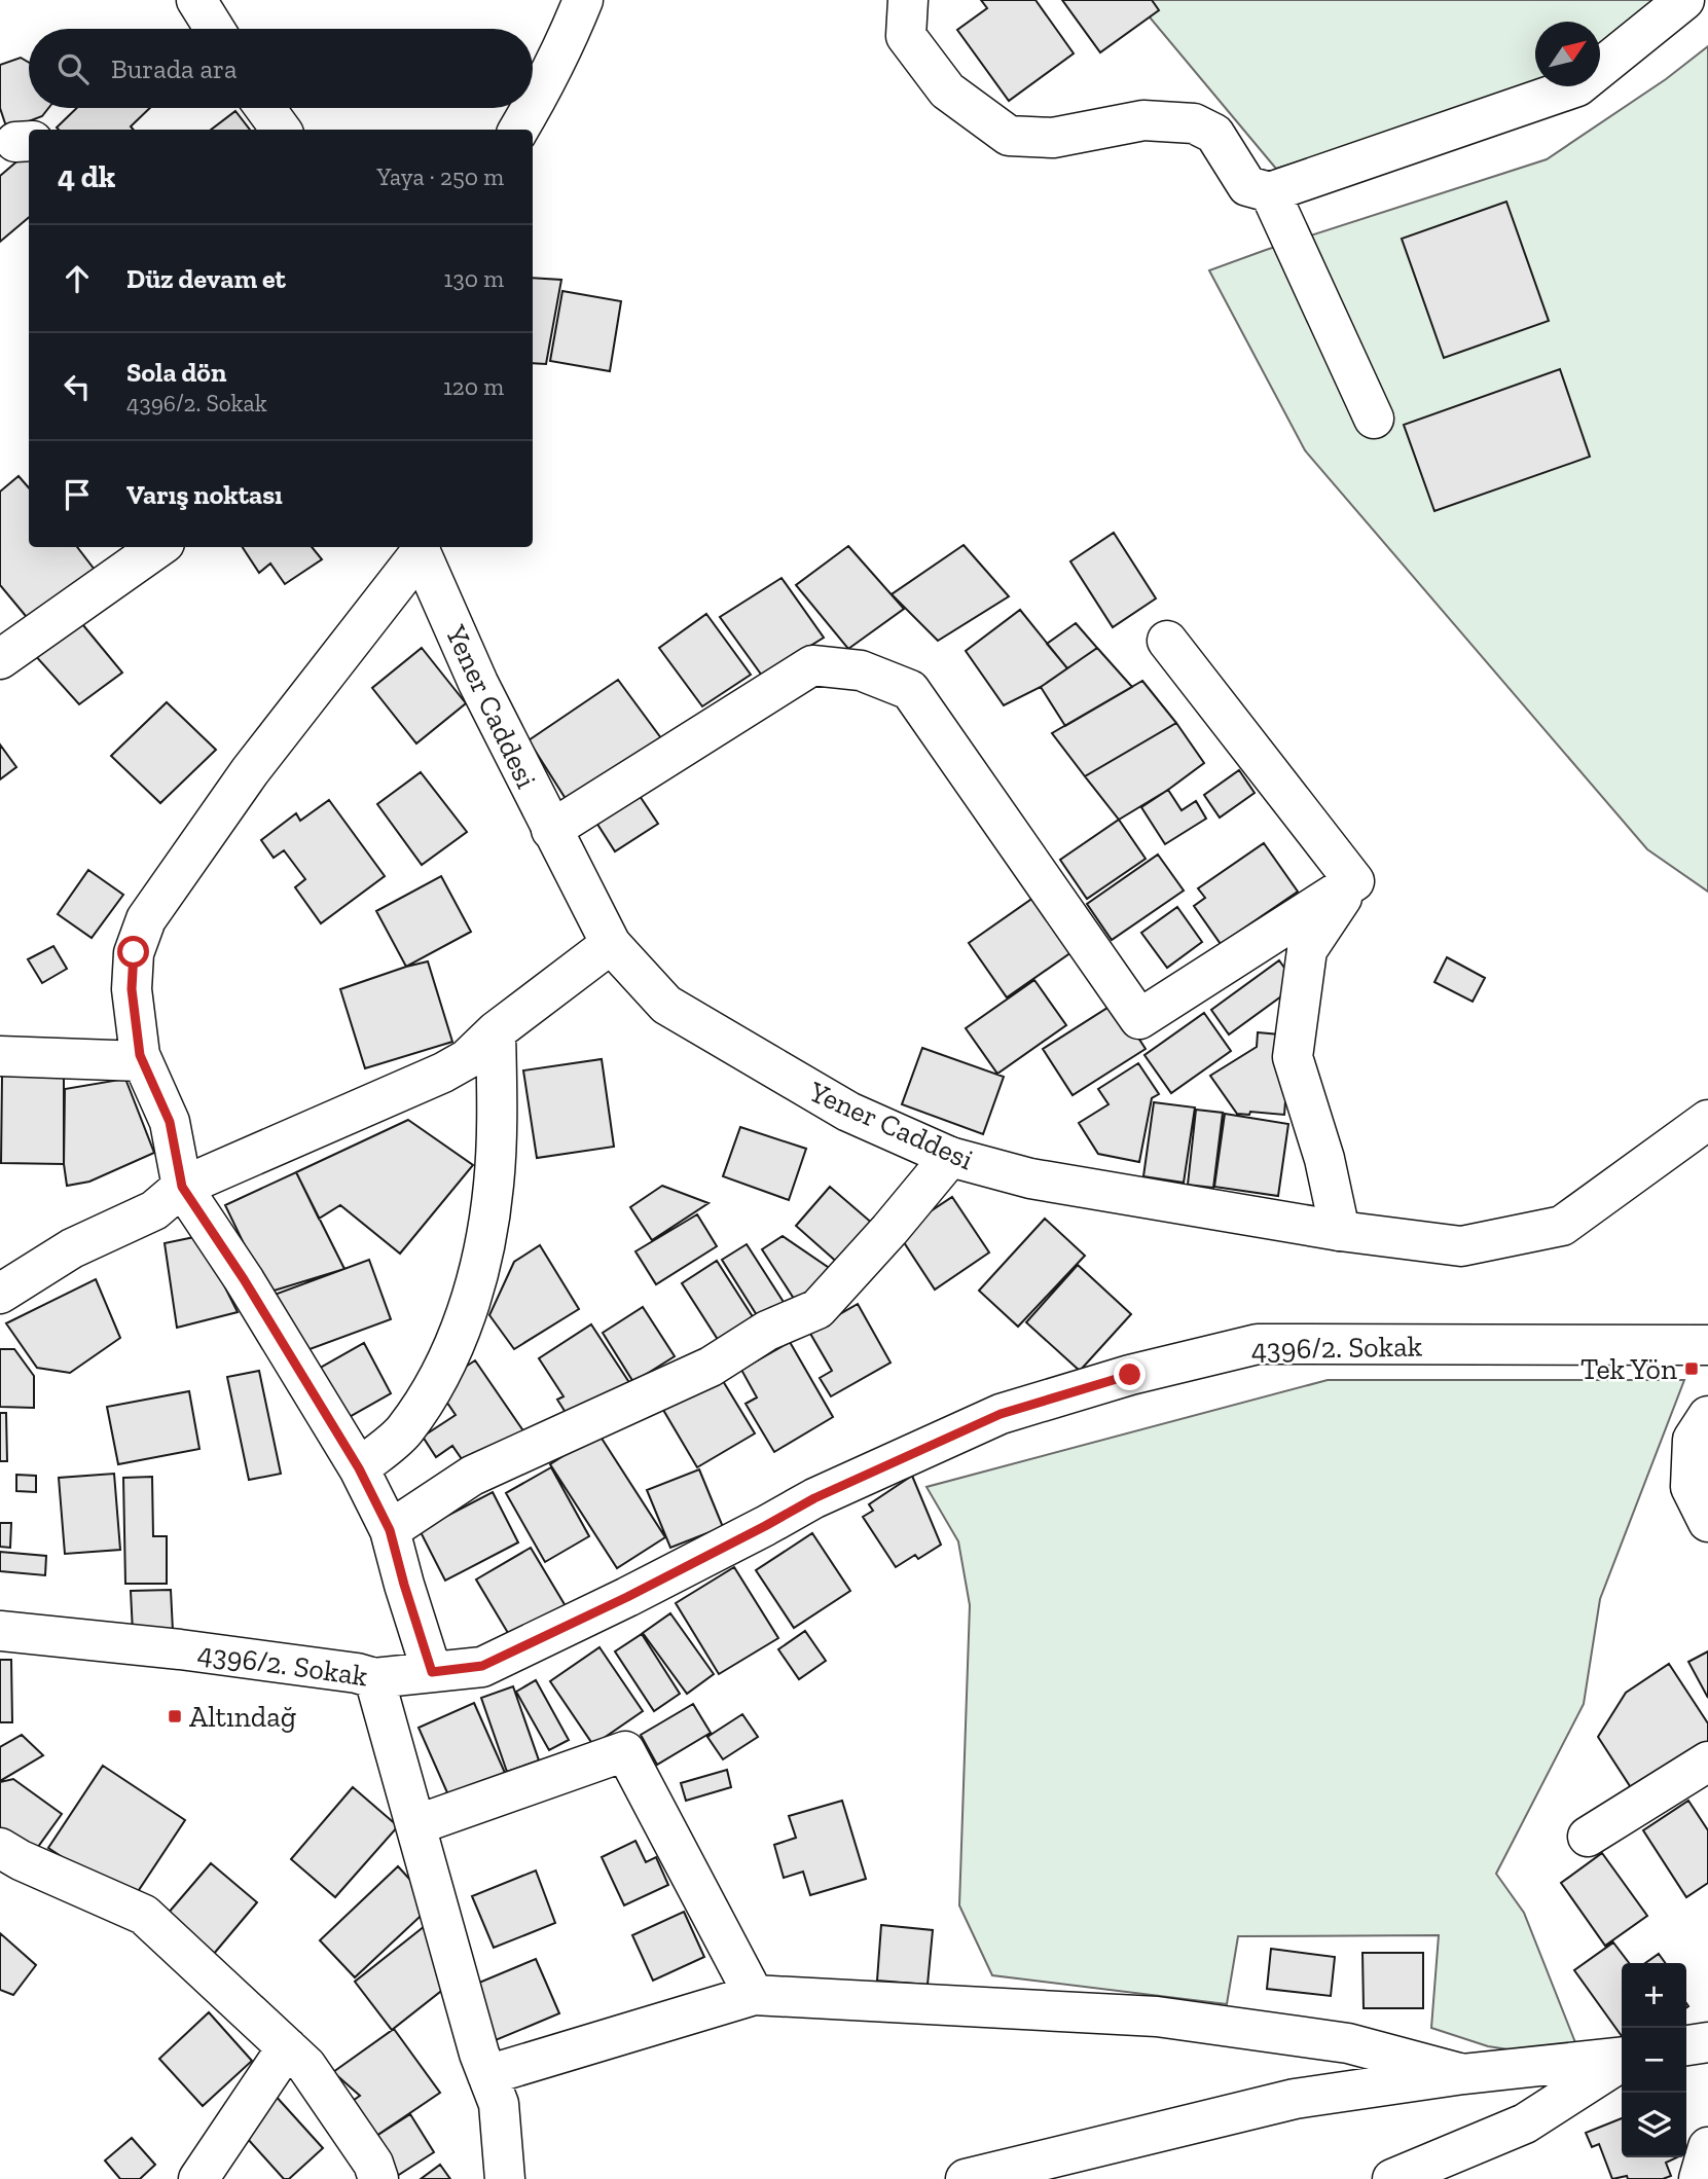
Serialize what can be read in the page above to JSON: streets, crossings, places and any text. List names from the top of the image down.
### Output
{
  "streets": {
    "street": ["Yener Caddesi", "4396/2. Sokak"]
  },
  "places": {
    "transit": ["Tek Yön", "Altındağ"]
  },
  "north": "top right",
  "page": {
    "search": "Burada ara",
    "heading": ["4 dk", "Yaya · 250 m"],
    "list": [
      ["Düz devam et", "130 m"],
      ["Sola dön", "4396/2. Sokak", "120 m"],
      "Varış noktası"
    ],
    "map_buttons": ["+", "−"]
  }
}
